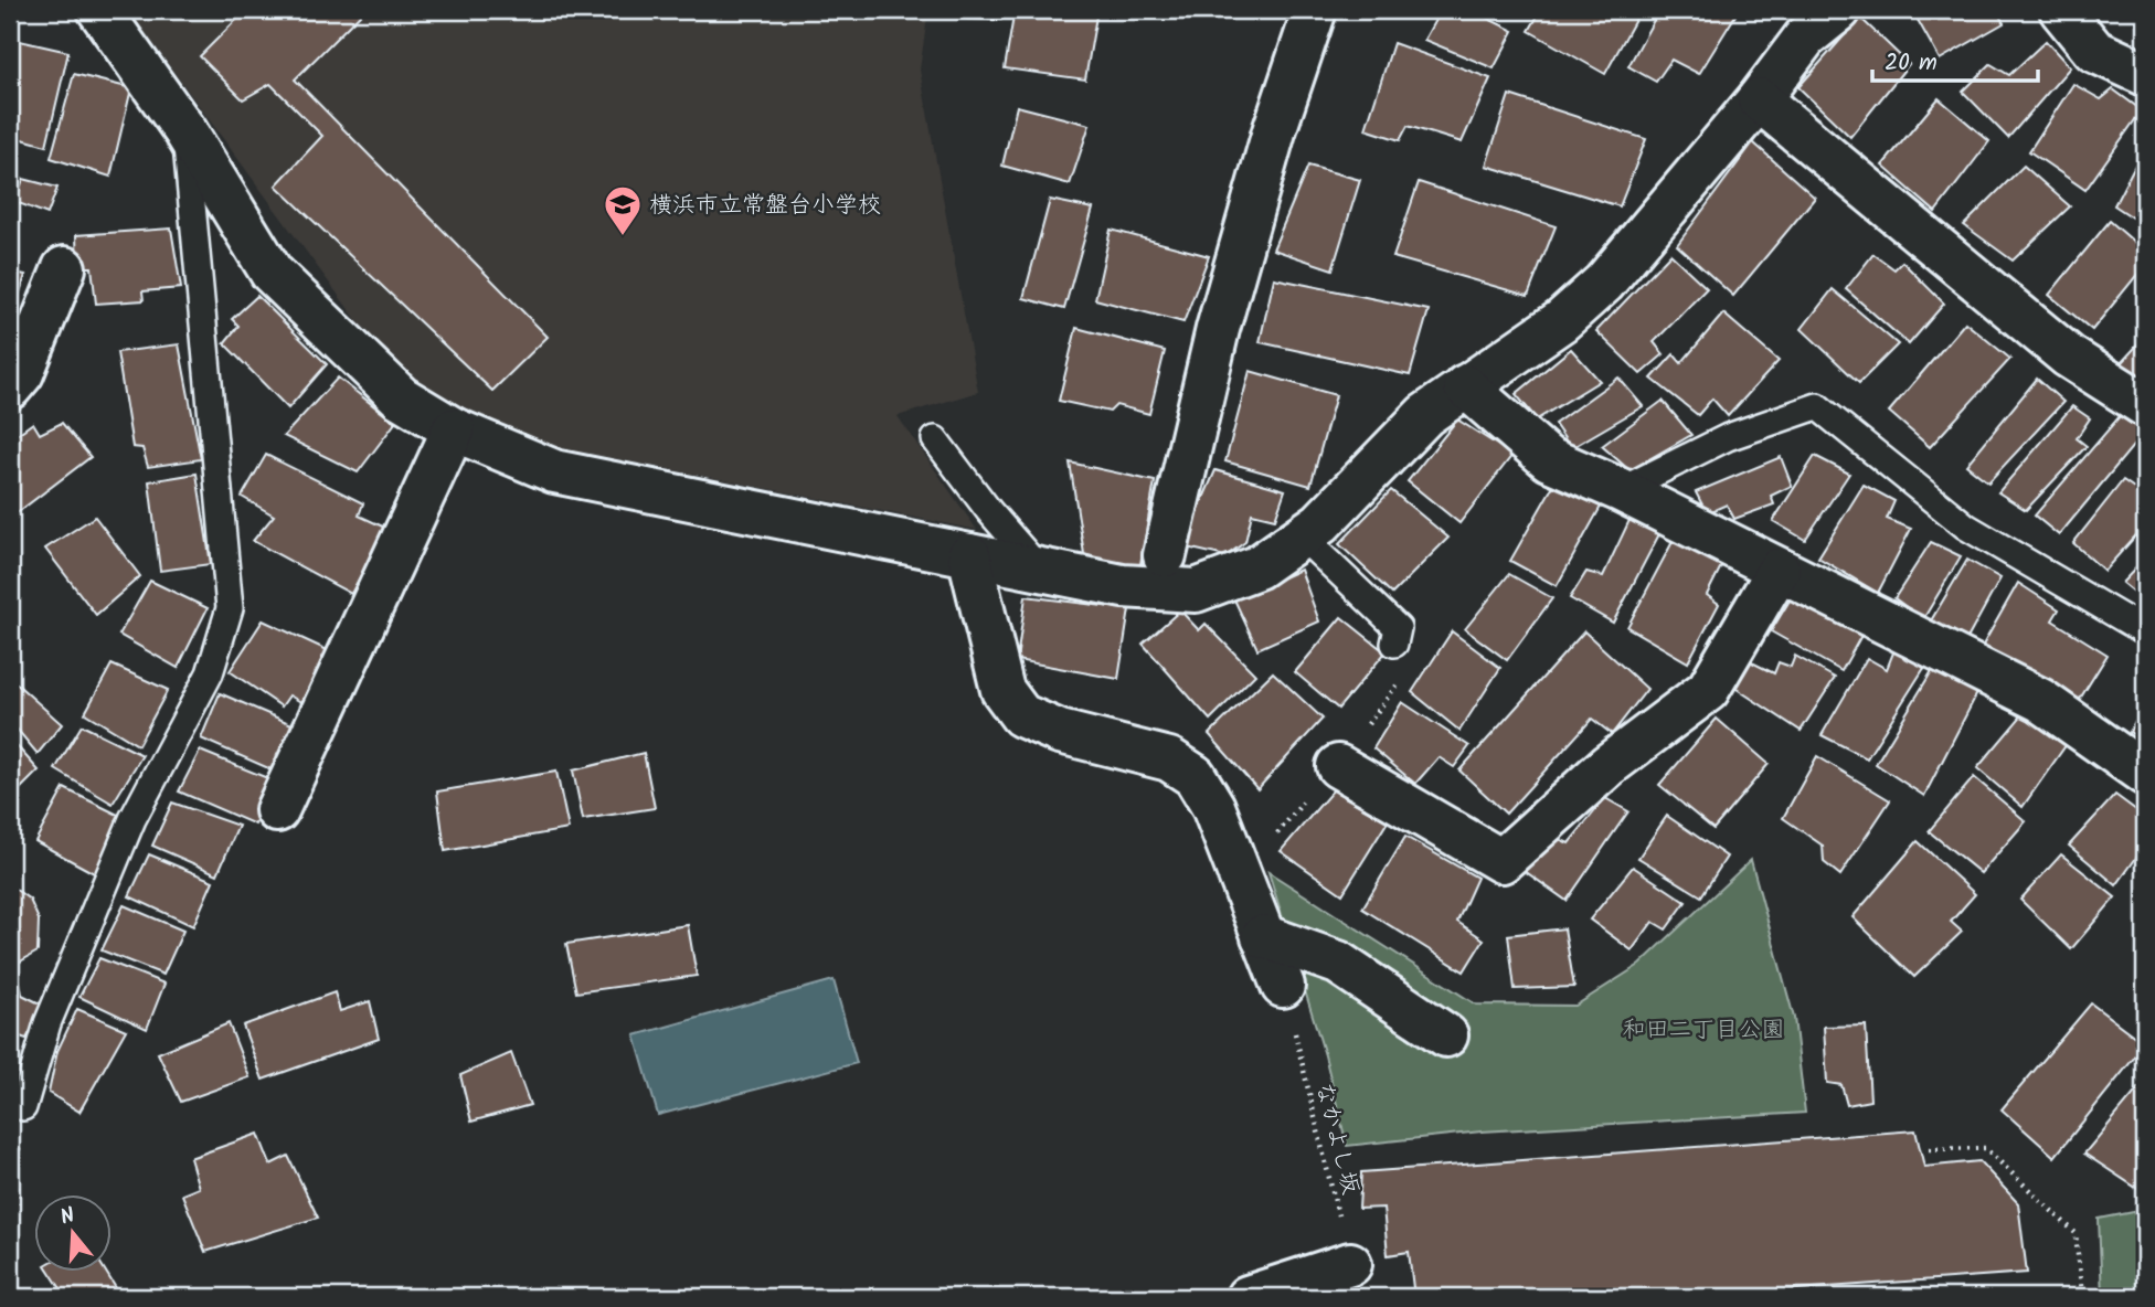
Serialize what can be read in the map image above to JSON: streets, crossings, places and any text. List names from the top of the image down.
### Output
{
  "streets": {
    "path": ["なかよし坂"]
  },
  "parks": ["和田二丁目公園"],
  "places": {
    "school or university": ["横浜市立常盤台小学校"]
  },
  "scale_bar": "20 m",
  "north": "top"
}
